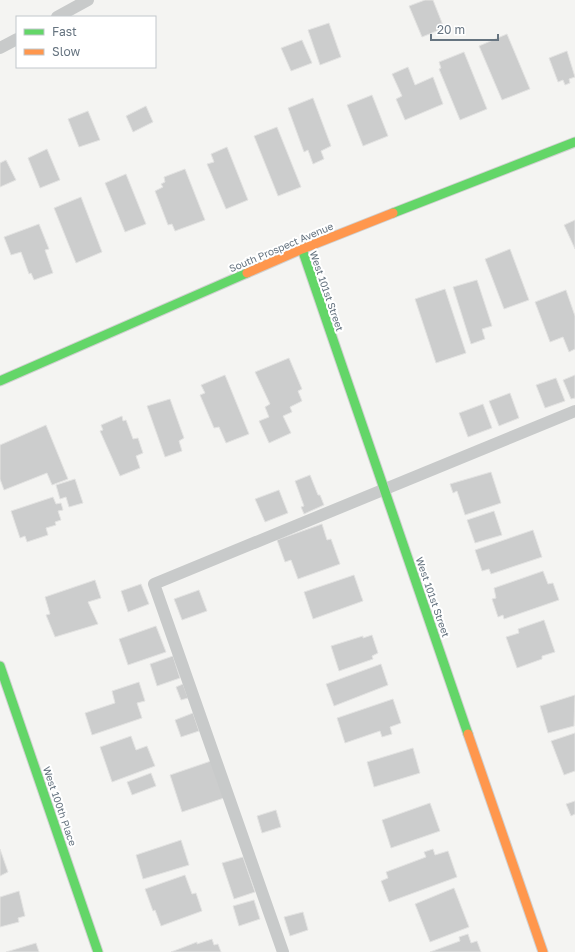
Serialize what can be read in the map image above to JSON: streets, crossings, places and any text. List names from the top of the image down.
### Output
{
  "streets": {
    "street": ["South Prospect Avenue", "West 101st Street", "West 100th Place"]
  },
  "crossings": [
    ["South Prospect Avenue", "West 101st Street"]
  ],
  "legend": ["Fast", "Slow"],
  "scale_bar": "20 m"
}
